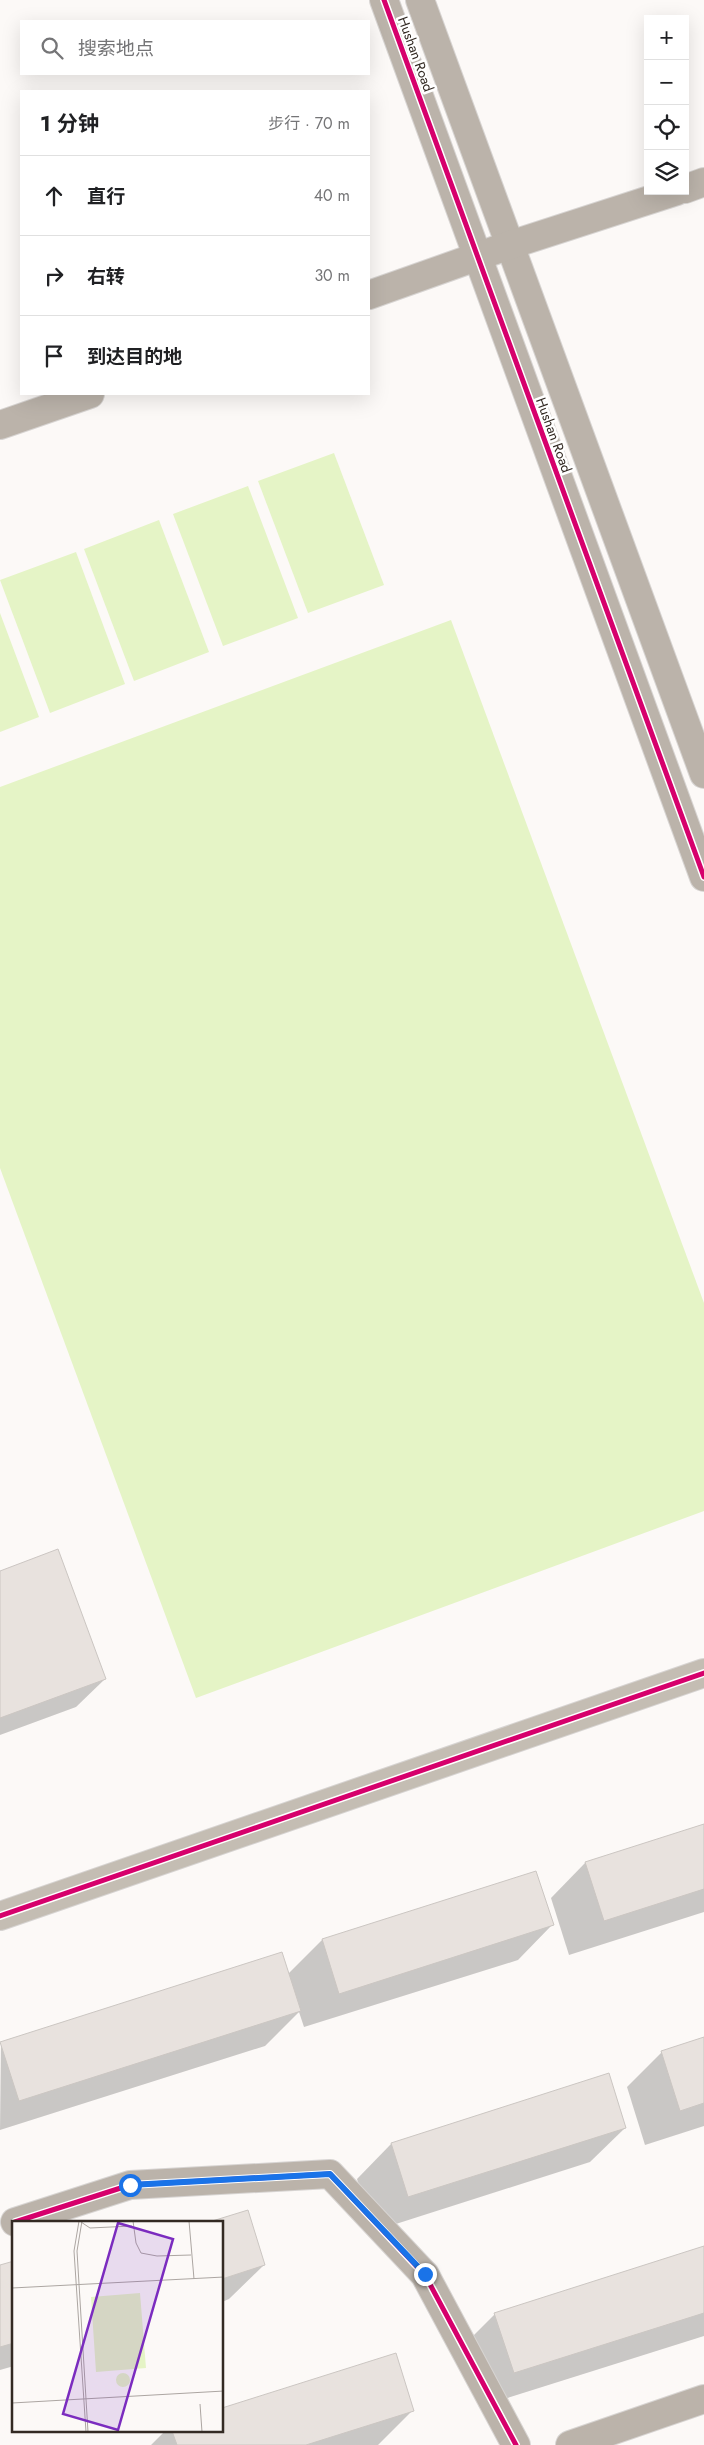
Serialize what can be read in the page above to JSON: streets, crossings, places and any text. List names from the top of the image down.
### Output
{
  "streets": {
    "street": ["Hushan Road"]
  },
  "page": {
    "map_buttons": ["+", "−"],
    "search": "搜索地点",
    "heading": ["1 分钟", "步行 · 70 m"],
    "list": [
      ["直行", "40 m"],
      ["右转", "30 m"],
      "到达目的地"
    ]
  }
}
